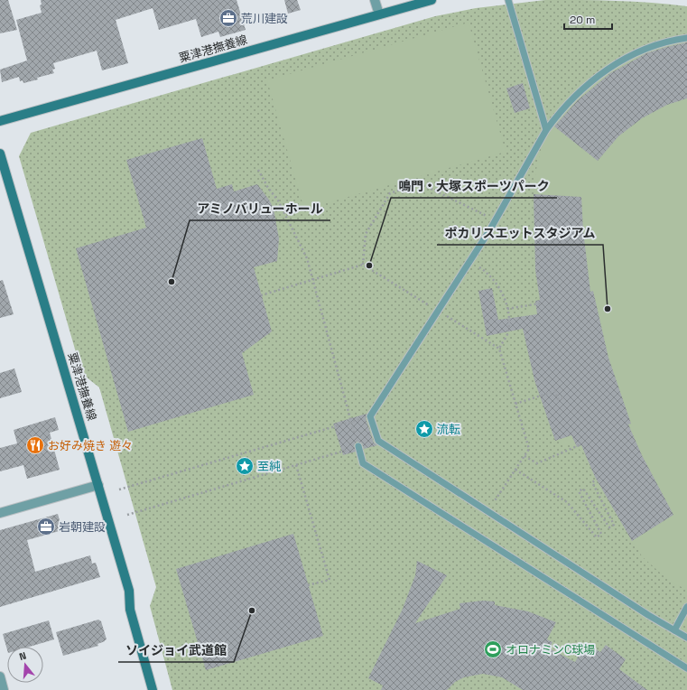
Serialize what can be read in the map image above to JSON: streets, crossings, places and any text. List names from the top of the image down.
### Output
{
  "streets": {
    "main road": ["粟津港撫養線"]
  },
  "places": {
    "office": ["荒川建設", "岩朝建設"],
    "other": [
      "鳴門・大塚スポーツパーク",
      "アミノバリューホール",
      "ポカリスエットスタジアム",
      "ソイジョイ武道館"
    ],
    "place": ["流転", "至純"],
    "restaurant": ["お好み焼き 遊々"],
    "sports": ["オロナミンC球場"]
  },
  "scale_bar": "20 m",
  "north": "top"
}
